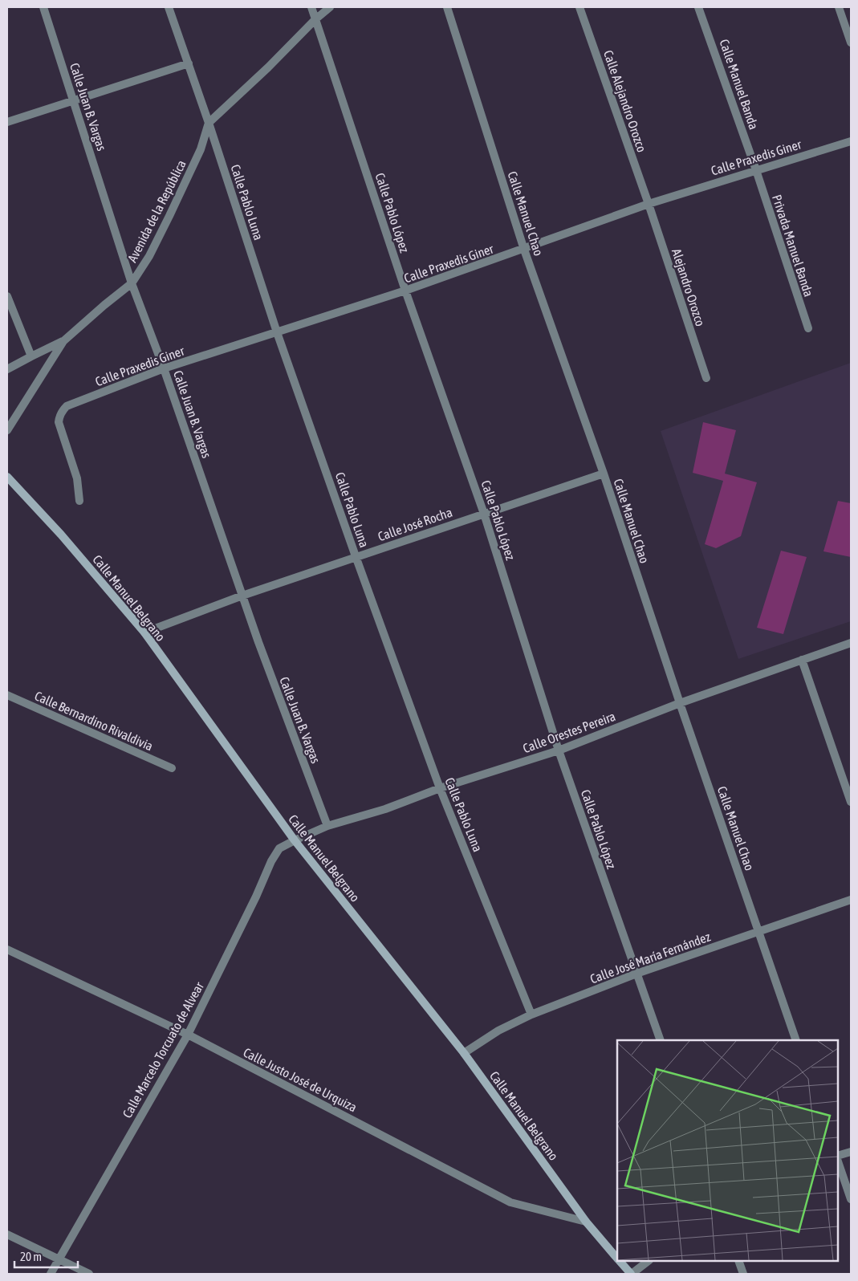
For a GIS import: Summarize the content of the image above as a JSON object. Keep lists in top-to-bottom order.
{
  "streets": {
    "street": [
      "Calle Manuel Banda",
      "Calle Alejandro Orozco",
      "Calle Juan B. Vargas",
      "Calle Praxedis Giner",
      "Calle Pablo Luna",
      "Avenida de la República",
      "Calle Pablo López",
      "Calle Manuel Chao",
      "Privada Manuel Banda",
      "Alejandro Orozco",
      "Calle José Rocha",
      "Calle Manuel Belgrano",
      "Calle Bernardino Rivaldivia",
      "Calle Orestes Pereira",
      "Calle José María Fernández",
      "Calle Marcelo Torcuato de Alvear",
      "Calle Justo José de Urquiza"
    ]
  },
  "crossings": [
    ["Calle Manuel Banda", "Calle Praxedis Giner"],
    ["Calle Manuel Banda", "Privada Manuel Banda"],
    ["Calle Alejandro Orozco", "Calle Praxedis Giner"],
    ["Calle Alejandro Orozco", "Alejandro Orozco"],
    ["Calle Juan B. Vargas", "Calle Praxedis Giner"],
    ["Calle Juan B. Vargas", "Avenida de la República"],
    ["Calle Juan B. Vargas", "Calle José Rocha"],
    ["Calle Juan B. Vargas", "Calle Orestes Pereira"],
    ["Calle Praxedis Giner", "Calle Pablo Luna"],
    ["Calle Praxedis Giner", "Calle Pablo López"],
    ["Calle Praxedis Giner", "Calle Manuel Chao"],
    ["Calle Praxedis Giner", "Privada Manuel Banda"],
    ["Calle Praxedis Giner", "Alejandro Orozco"],
    ["Calle Pablo Luna", "Avenida de la República"],
    ["Calle Pablo Luna", "Calle José Rocha"],
    ["Calle Pablo Luna", "Calle Orestes Pereira"],
    ["Calle Pablo Luna", "Calle José María Fernández"],
    ["Calle Pablo López", "Calle José Rocha"],
    ["Calle Pablo López", "Calle Orestes Pereira"],
    ["Calle Pablo López", "Calle José María Fernández"],
    ["Calle Manuel Chao", "Calle José Rocha"],
    ["Calle Manuel Chao", "Calle Orestes Pereira"],
    ["Calle Manuel Chao", "Calle José María Fernández"],
    ["Calle José Rocha", "Calle Manuel Belgrano"],
    ["Calle Manuel Belgrano", "Calle Orestes Pereira"],
    ["Calle Manuel Belgrano", "Calle José María Fernández"],
    ["Calle Manuel Belgrano", "Calle Marcelo Torcuato de Alvear"],
    ["Calle Manuel Belgrano", "Calle Justo José de Urquiza"],
    ["Calle Orestes Pereira", "Calle Marcelo Torcuato de Alvear"],
    ["Calle Marcelo Torcuato de Alvear", "Calle Justo José de Urquiza"]
  ],
  "scale_bar": "20 m"
}
